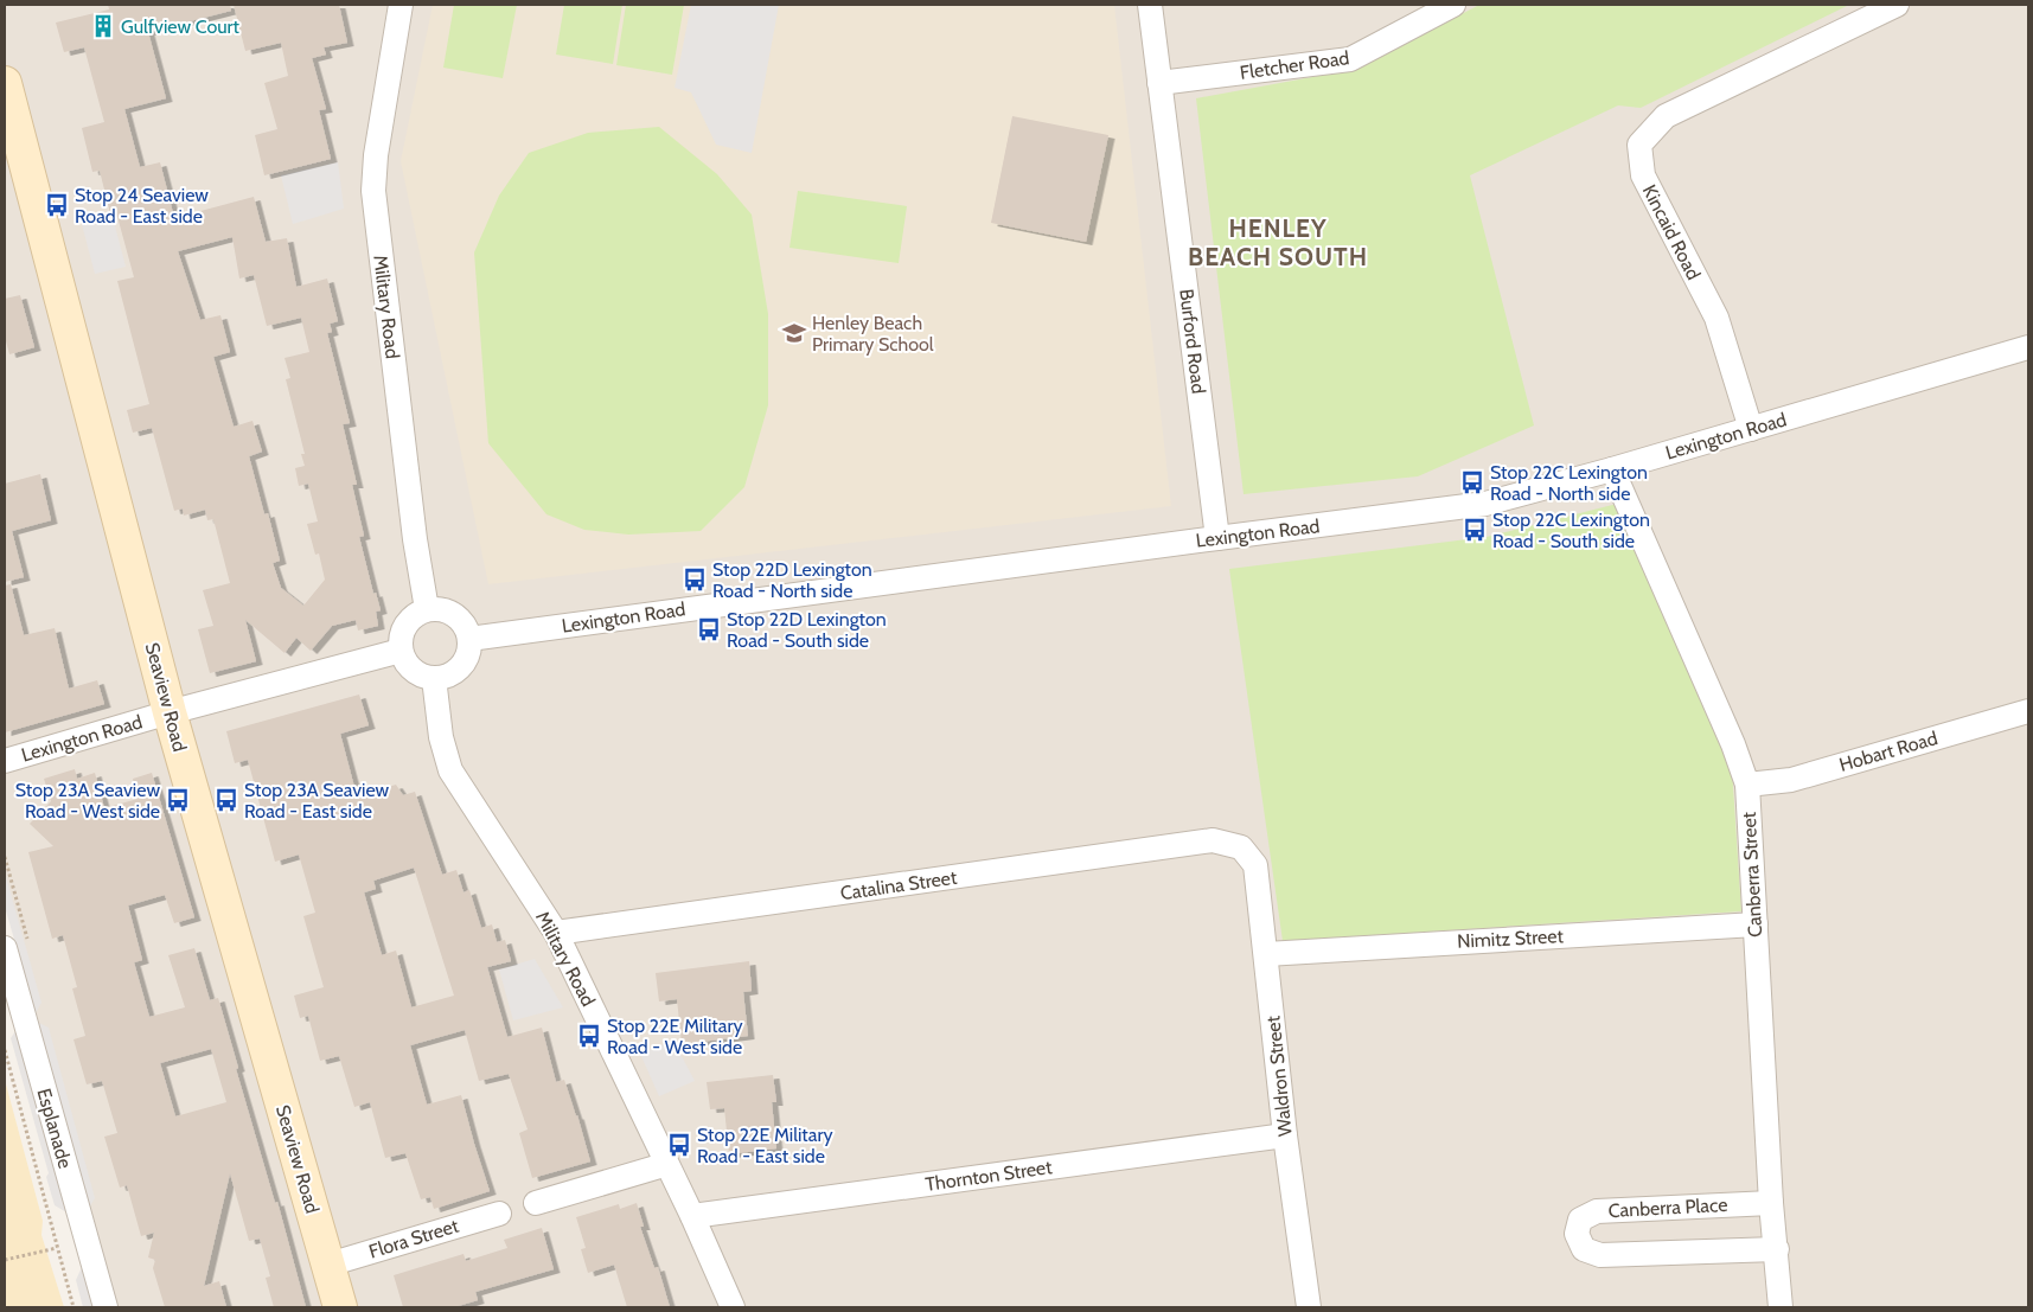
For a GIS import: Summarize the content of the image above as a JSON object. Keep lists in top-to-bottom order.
{
  "streets": {
    "main road": ["Seaview Road"],
    "street": [
      "Fletcher Road",
      "Kincaid Road",
      "Military Road",
      "Burford Road",
      "Lexington Road",
      "Hobart Road",
      "Canberra Street",
      "Catalina Street",
      "Nimitz Street",
      "Waldron Street",
      "Esplanade",
      "Thornton Street",
      "Canberra Place",
      "Flora Street"
    ]
  },
  "crossings": [
    ["Fletcher Road", "Burford Road"],
    ["Kincaid Road", "Lexington Road"],
    ["Military Road", "Lexington Road"],
    ["Military Road", "Catalina Street"],
    ["Military Road", "Thornton Street"],
    ["Burford Road", "Lexington Road"],
    ["Lexington Road", "Seaview Road"],
    ["Lexington Road", "Canberra Street"],
    ["Seaview Road", "Flora Street"],
    ["Hobart Road", "Canberra Street"],
    ["Canberra Street", "Nimitz Street"],
    ["Canberra Street", "Canberra Place"],
    ["Catalina Street", "Waldron Street"],
    ["Nimitz Street", "Waldron Street"],
    ["Waldron Street", "Thornton Street"]
  ],
  "districts": ["HENLEY BEACH SOUTH"],
  "places": {
    "building": ["Gulfview Court"],
    "bus stop": [
      "Stop 24 Seaview Road - East side",
      "Stop 22C Lexington Road - North side",
      "Stop 22C Lexington Road - South side",
      "Stop 22D Lexington Road - North side",
      "Stop 22D Lexington Road - South side",
      "Stop 23A Seaview Road - West side",
      "Stop 23A Seaview Road - East side",
      "Stop 22E Military Road - West side",
      "Stop 22E Military Road - East side"
    ],
    "school or university": ["Henley Beach Primary School"]
  }
}
